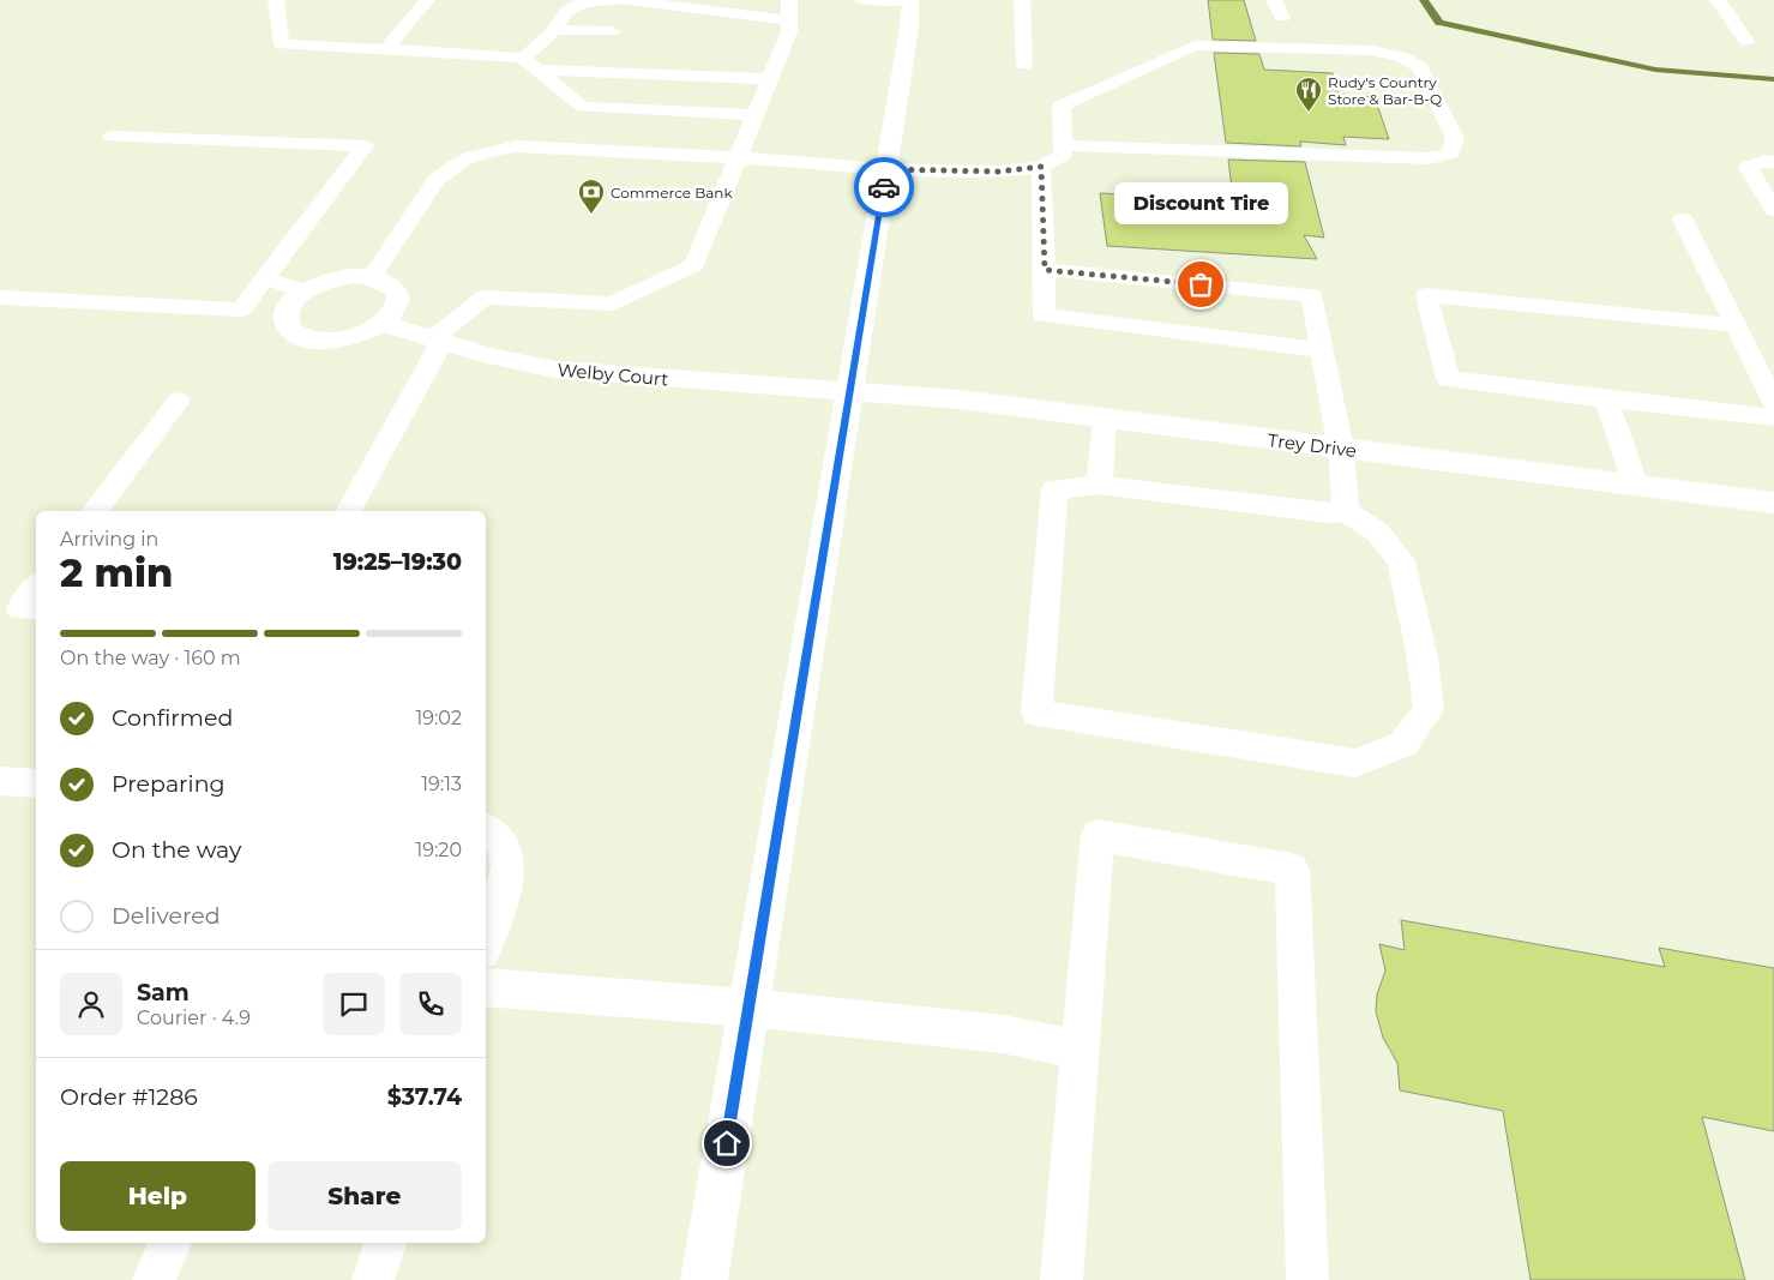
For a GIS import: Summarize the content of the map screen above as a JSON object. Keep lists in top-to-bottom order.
{
  "streets": {
    "street": ["Welby Court", "Trey Drive"]
  },
  "crossings": [
    ["Welby Court", "Trey Drive"]
  ],
  "places": {
    "restaurant": ["Rudy's Country Store & Bar-B-Q"],
    "bank": ["Commerce Bank"],
    "other": ["Discount Tire"]
  },
  "page": {
    "bubble": "Discount Tire",
    "heading": ["2 min", "Arriving in", "19:25–19:30"],
    "panel": [
      "Sam",
      "Courier · 4.9",
      "Order #1286",
      "$37.74"
    ],
    "bar": "On the way · 160 m",
    "list": [
      ["Confirmed", "19:02"],
      ["Preparing", "19:13"],
      ["On the way", "19:20"],
      "Delivered"
    ],
    "buttons": ["Help", "Share"]
  }
}
